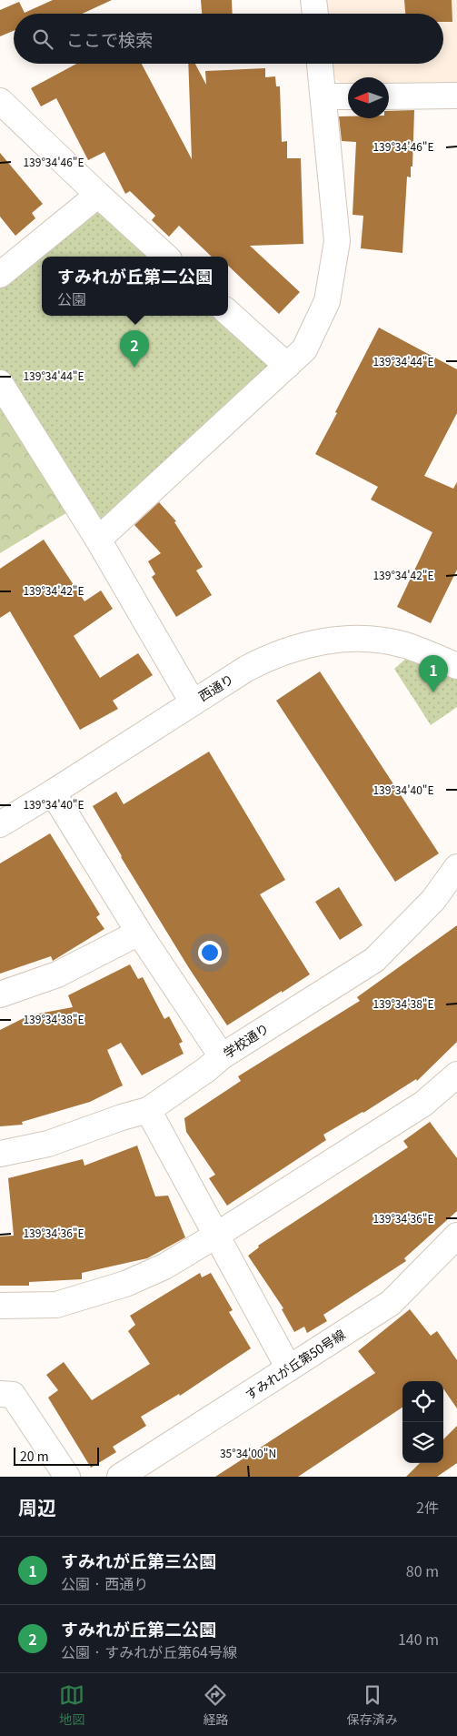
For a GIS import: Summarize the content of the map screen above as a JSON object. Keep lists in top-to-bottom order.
{
  "streets": {
    "street": ["西通り", "学校通り", "すみれが丘第50号線"]
  },
  "scale_bar": "20 m",
  "north": "left",
  "page": {
    "search": "ここで検索",
    "popup": ["すみれが丘第二公園", "公園"],
    "pins": ["2", "1"],
    "scale": "20 m",
    "heading": ["周辺", "2件"],
    "list": [
      {
        "mark": "1",
        "name": "すみれが丘第三公園",
        "note": "公園 · 西通り",
        "value": "80 m"
      },
      {
        "mark": "2",
        "name": "すみれが丘第二公園",
        "note": "公園 · すみれが丘第64号線",
        "value": "140 m"
      }
    ],
    "nav": ["地図", "経路", "保存済み"]
  },
  "coordinates": [
    "139°34'46\"E",
    "139°34'44\"E",
    "139°34'42\"E",
    "139°34'40\"E",
    "139°34'38\"E",
    "139°34'36\"E",
    "35°34'00\"N"
  ]
}
